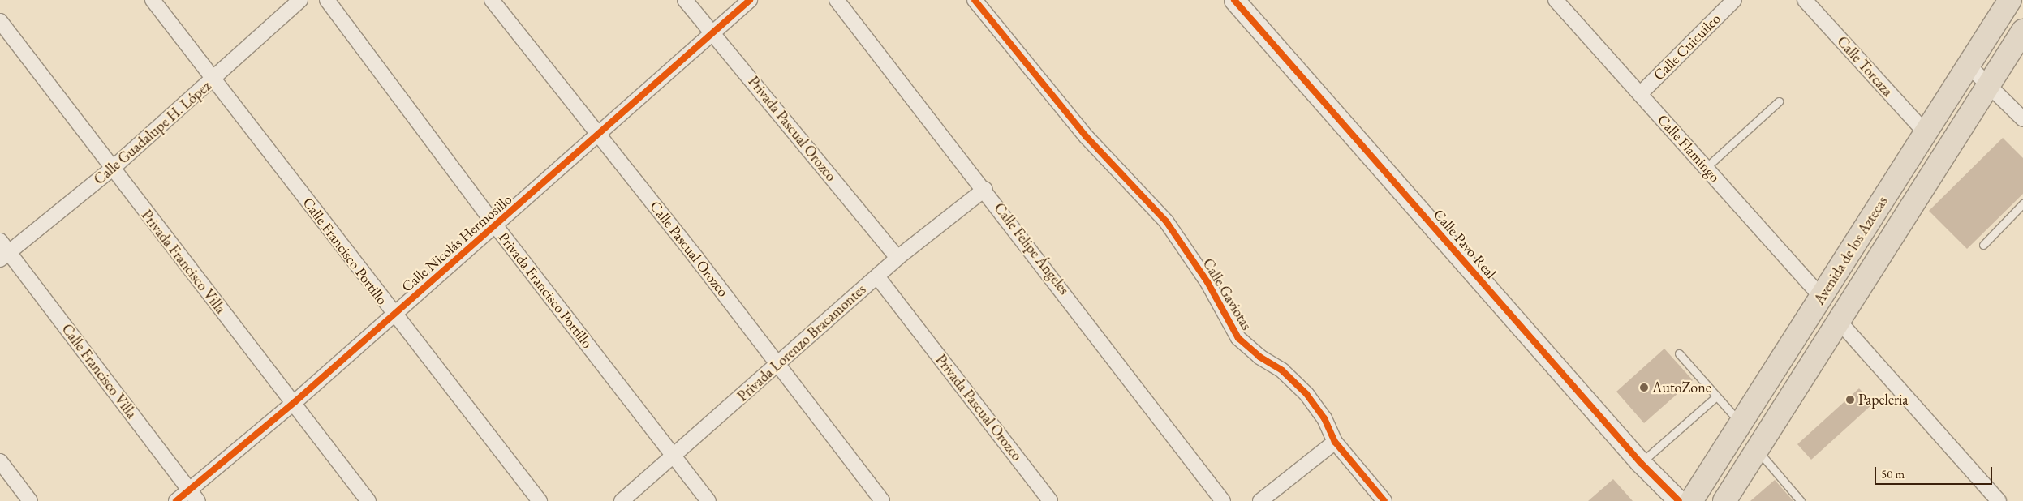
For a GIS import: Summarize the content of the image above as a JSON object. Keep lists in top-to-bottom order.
{
  "streets": {
    "main road": ["Avenida de los Aztecas"],
    "street": [
      "Calle Cuicuilco",
      "Calle Torcaza",
      "Privada Pascual Orozco",
      "Calle Guadalupe H. López",
      "Calle Flamingo",
      "Calle Nicolás Hermosillo",
      "Calle Pavo Real",
      "Calle Pascual Orozco",
      "Calle Felipe Ángeles",
      "Calle Francisco Portillo",
      "Privada Francisco Villa",
      "Privada Francisco Portillo",
      "Calle Gaviotas",
      "Privada Lorenzo Bracamontes",
      "Calle Francisco Villa"
    ]
  },
  "crossings": [
    ["Calle Cuicuilco", "Calle Flamingo"],
    ["Calle Torcaza", "Avenida de los Aztecas"],
    ["Privada Pascual Orozco", "Calle Nicolás Hermosillo"],
    ["Privada Pascual Orozco", "Privada Lorenzo Bracamontes"],
    ["Calle Guadalupe H. López", "Calle Francisco Portillo"],
    ["Calle Guadalupe H. López", "Privada Francisco Villa"],
    ["Calle Guadalupe H. López", "Calle Francisco Villa"],
    ["Calle Flamingo", "Avenida de los Aztecas"],
    ["Calle Nicolás Hermosillo", "Calle Pascual Orozco"],
    ["Calle Nicolás Hermosillo", "Calle Francisco Portillo"],
    ["Calle Nicolás Hermosillo", "Privada Francisco Villa"],
    ["Calle Nicolás Hermosillo", "Privada Francisco Portillo"],
    ["Calle Nicolás Hermosillo", "Calle Francisco Villa"],
    ["Calle Pascual Orozco", "Privada Lorenzo Bracamontes"],
    ["Calle Felipe Ángeles", "Privada Lorenzo Bracamontes"],
    ["Privada Francisco Portillo", "Privada Lorenzo Bracamontes"]
  ],
  "places": ["AutoZone", "Papeleria"],
  "scale_bar": "50 m"
}
